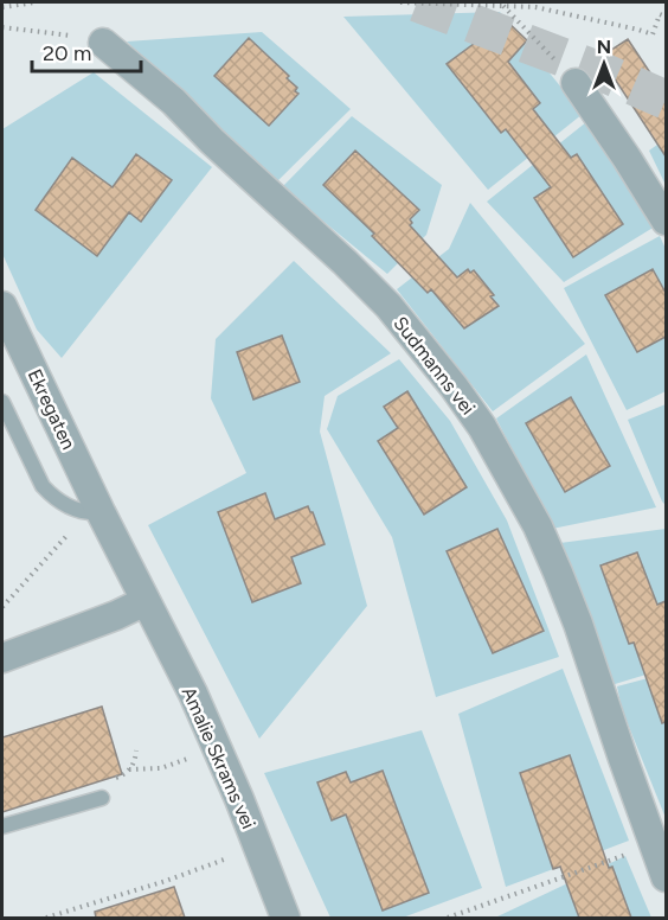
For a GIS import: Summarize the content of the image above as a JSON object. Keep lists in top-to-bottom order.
{
  "streets": {
    "street": ["Sudmanns vei", "Ekregaten", "Amalie Skrams vei"]
  },
  "crossings": [
    ["Ekregaten", "Amalie Skrams vei"]
  ],
  "scale_bar": "20 m",
  "north": "top"
}
